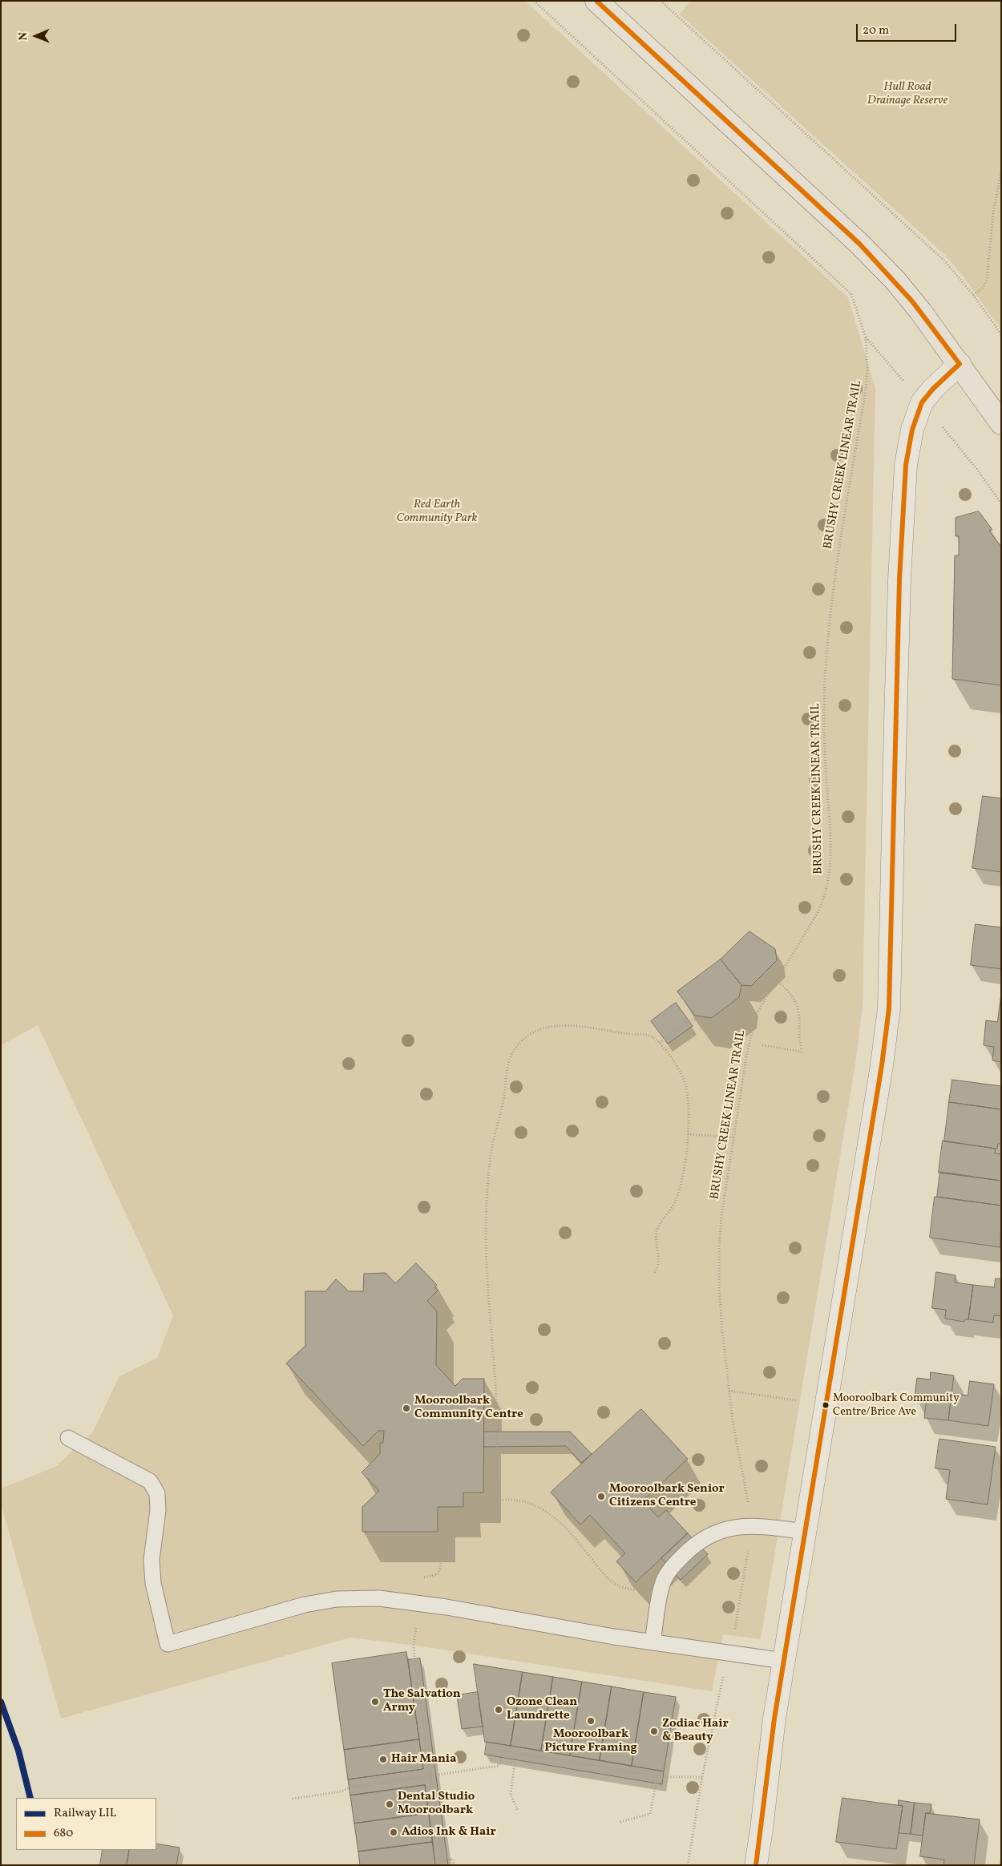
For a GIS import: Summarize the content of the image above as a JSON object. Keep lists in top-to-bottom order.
{
  "streets": {
    "path": ["BRUSHY CREEK LINEAR TRAIL"]
  },
  "parks": ["Hull Road Drainage Reserve", "Red Earth Community Park"],
  "places": [
    "Mooroolbark Community Centre/Brice Ave",
    "Mooroolbark Community Centre",
    "Mooroolbark Senior Citizens Centre",
    "The Salvation Army",
    "Ozone Clean Laundrette",
    "Mooroolbark Picture Framing",
    "Zodiac Hair & Beauty",
    "Hair Mania",
    "Dental Studio Mooroolbark",
    "Adios Ink & Hair"
  ],
  "lines": ["transit line 680", "rail line LIL"],
  "legend": ["Railway LIL", "680"],
  "scale_bar": "20 m",
  "north": "left"
}
